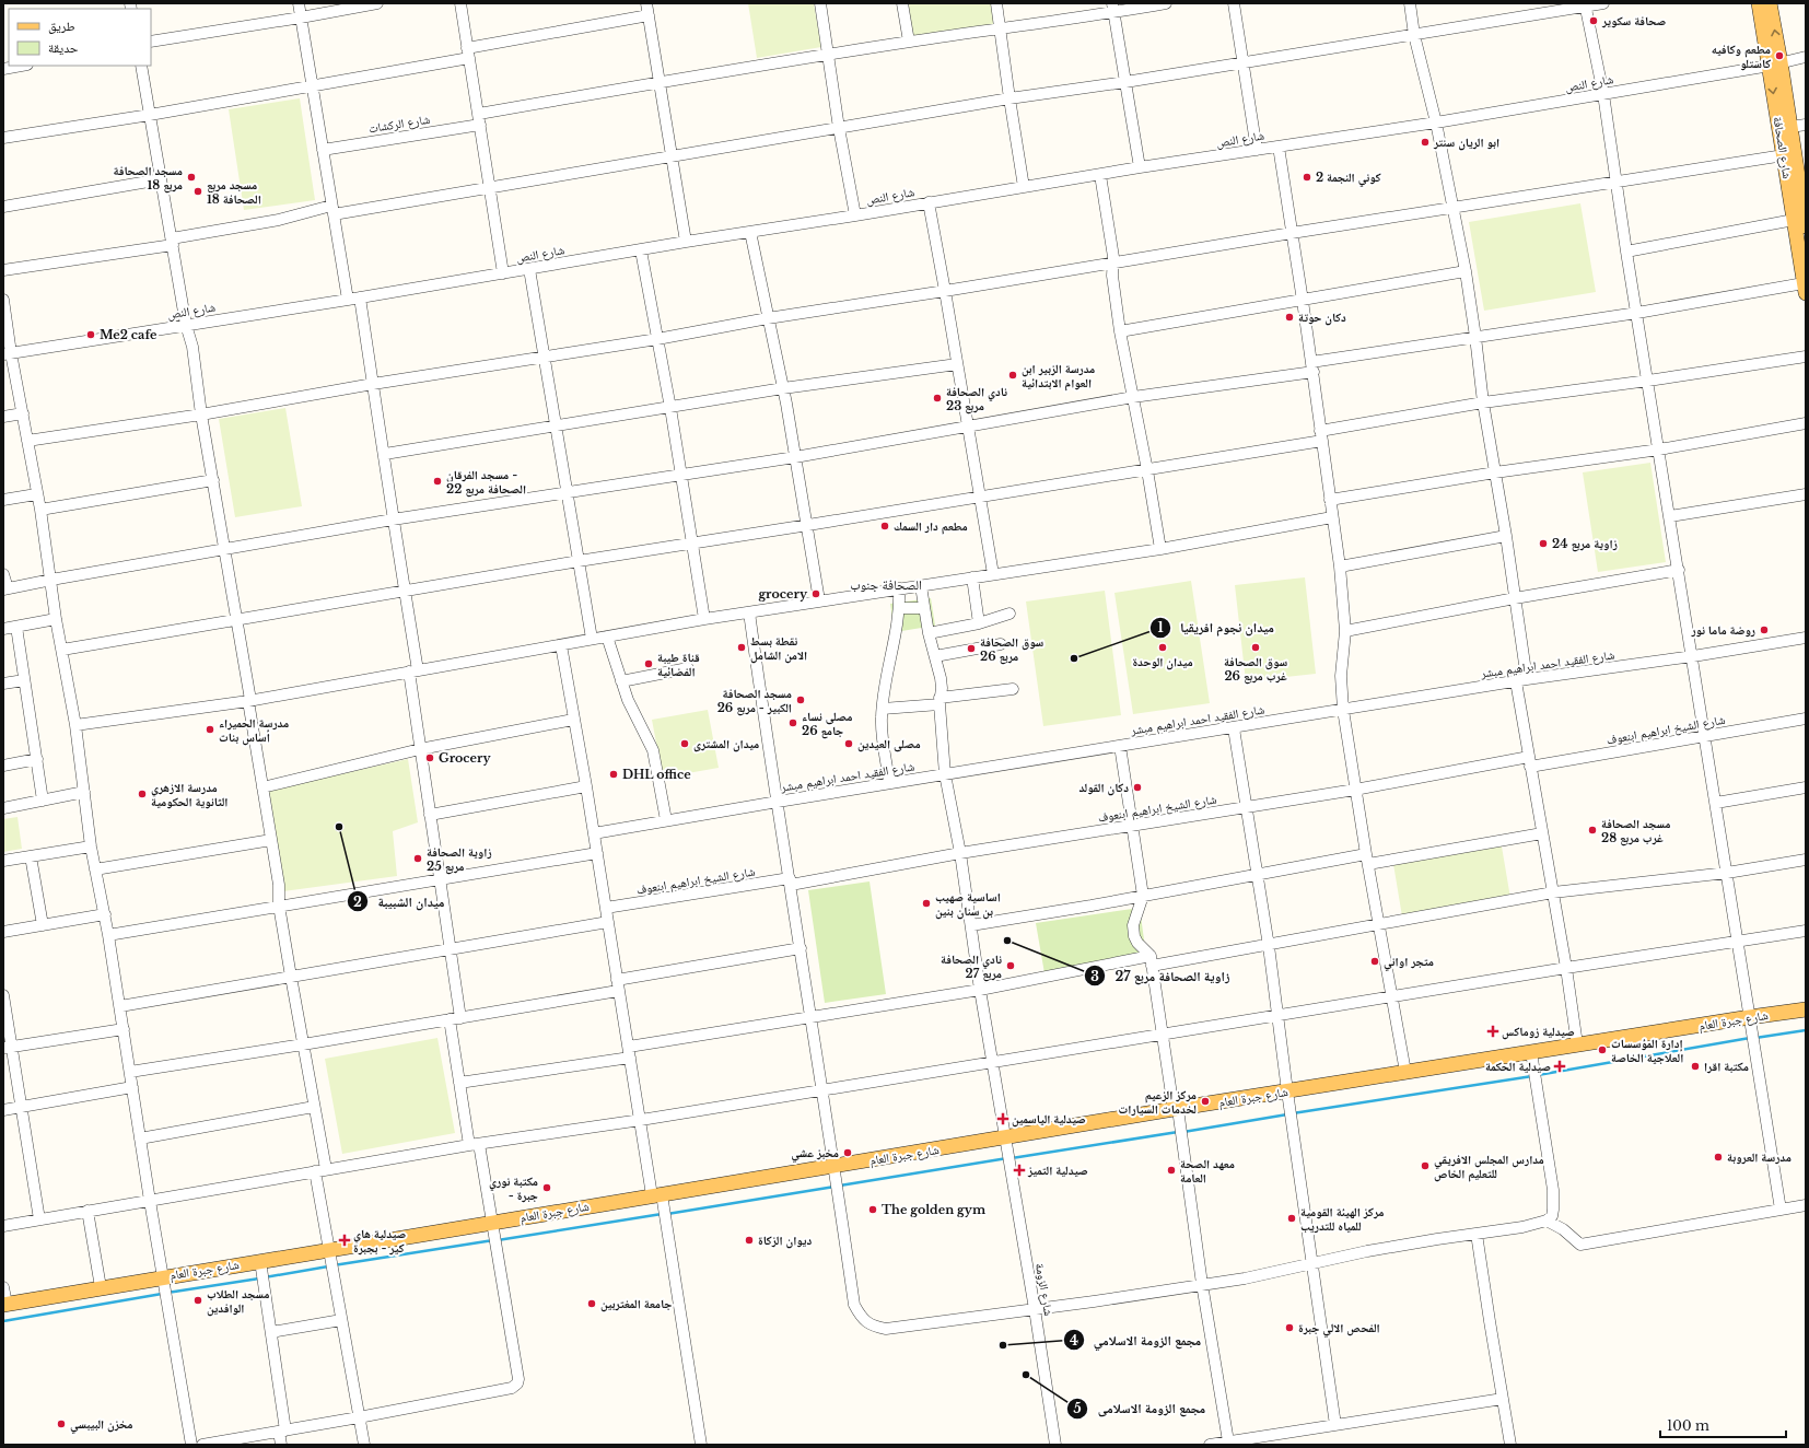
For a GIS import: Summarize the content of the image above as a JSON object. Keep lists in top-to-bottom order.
{
  "streets": {
    "main road": ["شارع الصحافة", "شارع جبرة العام"],
    "street": [
      "شارع النص",
      "شارع الركشات",
      "شارع الفقيد احمد ابراهيم مبشر",
      "شارع الشيخ ابراهيم ابنعوف",
      "شارع الزومة"
    ]
  },
  "crossings": [
    ["شارع النص", "شارع الصحافة"],
    ["شارع الفقيد احمد ابراهيم مبشر", "شارع الزومة"],
    ["شارع الشيخ ابراهيم ابنعوف", "شارع الزومة"],
    ["شارع جبرة العام", "شارع الزومة"]
  ],
  "districts": ["الصحافة جنوب"],
  "places": {
    "other": [
      "صحافة سكوير",
      "مطعم وكافيه كاستلو",
      "ابو الريان سنتر",
      "مسجد الصحافة مربع 18",
      "كوني النجمة 2",
      "مسجد مربع 18 الصحافة",
      "دكان حوتة",
      "Me2 cafe",
      "مدرسة الزبير ابن العوام الابتدائية",
      "نادي الصحافة مربع 23",
      "مسجد الفرقان - الصحافة مربع 22",
      "مطعم دار السمك",
      "زاوية مربع 24",
      "grocery",
      "روضة ماما نور",
      "نقطة بسط الامن الشامل",
      "ميدان الوحدة",
      "سوق الصحافة غرب مربع 26",
      "سوق الصحافة مربع 26",
      "ميدان نجوم افريقيا",
      "قناة طيبة الفضائية",
      "مسجد الصحافة الكبير - مربع 26",
      "مصلى نساء جامع 26",
      "مدرسة الحميراء أساس بنات",
      "ميدان المشترى",
      "مصلى العيدين",
      "Grocery",
      "DHL office",
      "دكان القولد",
      "مدرسة الازهري الثانوية الحكومية",
      "ميدان الشبيبة",
      "مسجد الصحافة غرب مربع 28",
      "زاوية الصحافة مربع 25",
      "اساسية صهيب بن سنان بنين",
      "زاوية الصحافة مربع 27",
      "متجر اواني",
      "نادي الصحافة مربع 27",
      "إدارة المؤسسات العلاجية الخاصة",
      "مكتبة اقرا",
      "مركز الزعيم لخدمات السيارات",
      "مخبز عشي",
      "مدرسة العروبة",
      "مدارس المجلس الافريقي للتعليم الخاص",
      "معهد الصحة العامة",
      "مكتبة نوري - جبرة",
      "The golden gym",
      "مركز الهيئة القومية للمياه للتدريب",
      "ديوان الزكاة",
      "مسجد الطلاب الوافدين",
      "جامعة المغتربين",
      "الفحص الالي جبرة",
      "مجمع الزومة الاسلامي",
      "مجمع الزومة الاسلامى",
      "مخزن البيبسي"
    ],
    "health": [
      "صيدلية زوماكس",
      "صيدلية الحكمة",
      "صيدلية الياسمين",
      "صيدلية التميز",
      "صيدلية هاي كير - بجبرة"
    ]
  },
  "legend": ["طريق", "حديقة"],
  "scale_bar": "100 m"
}
